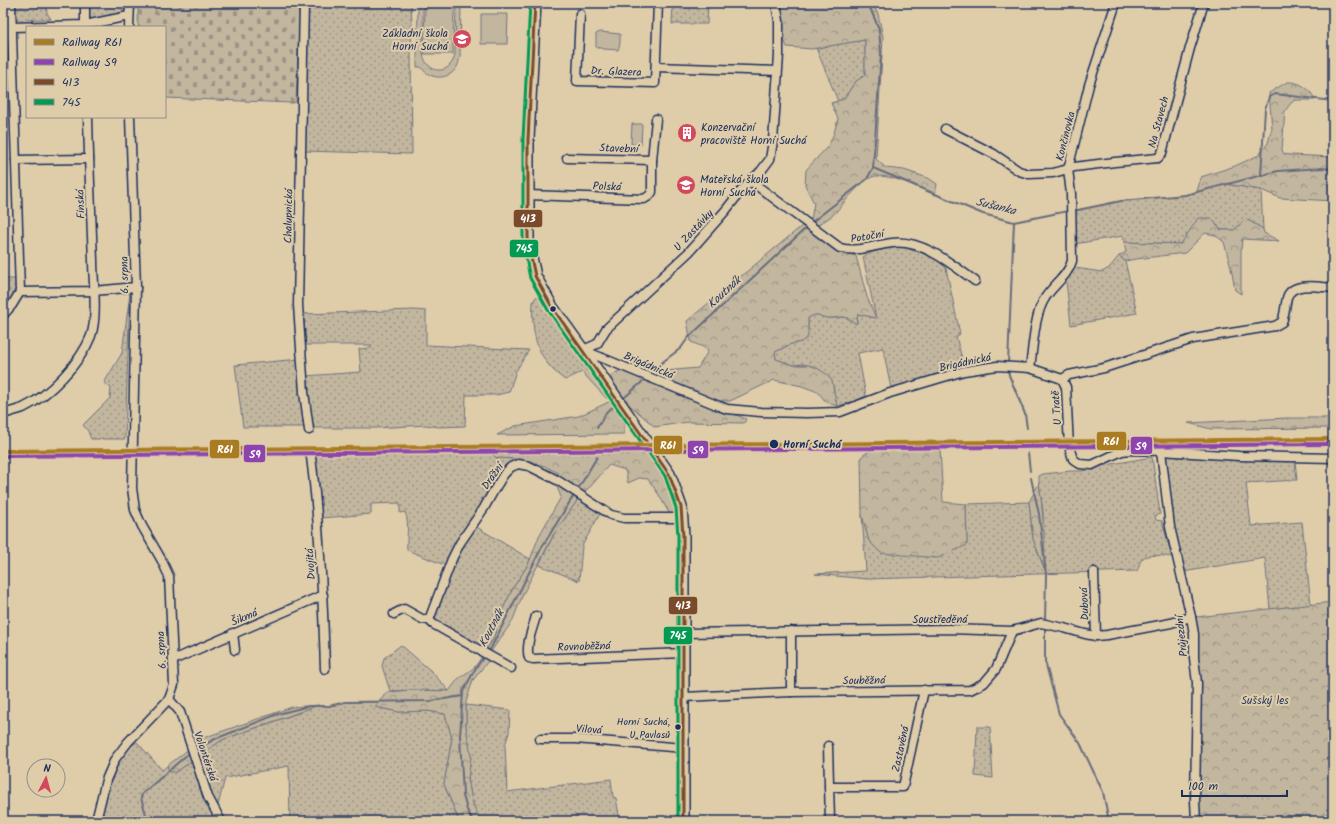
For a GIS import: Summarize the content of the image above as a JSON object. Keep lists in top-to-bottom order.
{
  "streets": {
    "street": [
      "Dr. Glazera",
      "Na Stavech",
      "Končinovka",
      "Stavební",
      "Polská",
      "Finská",
      "Chalupnická",
      "U Zastávky",
      "Potoční",
      "6. srpna",
      "Brigádnická",
      "U Tratě",
      "Drážní",
      "Dvojitá",
      "Dubová",
      "Šikmá",
      "Soustředěná",
      "Průjezdní",
      "Rovnoběžná",
      "Souběžná",
      "Vilová",
      "Zastavěná",
      "Volontérská"
    ]
  },
  "crossings": [
    ["Dr. Glazera", "U Zastávky"],
    ["Na Stavech", "Končinovka"],
    ["Stavební", "Polská"],
    ["U Zastávky", "Potoční"],
    ["U Zastávky", "Brigádnická"],
    ["6. srpna", "Šikmá"],
    ["6. srpna", "Volontérská"],
    ["Brigádnická", "U Tratě"],
    ["U Tratě", "Průjezdní"],
    ["Dvojitá", "Šikmá"],
    ["Dubová", "Soustředěná"],
    ["Soustředěná", "Průjezdní"],
    ["Soustředěná", "Souběžná"],
    ["Souběžná", "Zastavěná"]
  ],
  "water": ["Sušanka", "Koutnák"],
  "parks": ["Sušský les"],
  "places": {
    "school or university": ["Základní škola Horní Suchá", "Mateřská škola Horní Suchá"],
    "building": ["Konzervační pracoviště Horní Suchá"],
    "other": ["Horní Suchá", "Horní Suchá, U Pavlasů"]
  },
  "lines": [
    "transit line 413",
    "transit line 745",
    "rail line R61",
    "rail line S9"
  ],
  "legend": [
    "Railway R61",
    "Railway S9",
    "413",
    "745"
  ],
  "scale_bar": "100 m",
  "north": "top"
}
